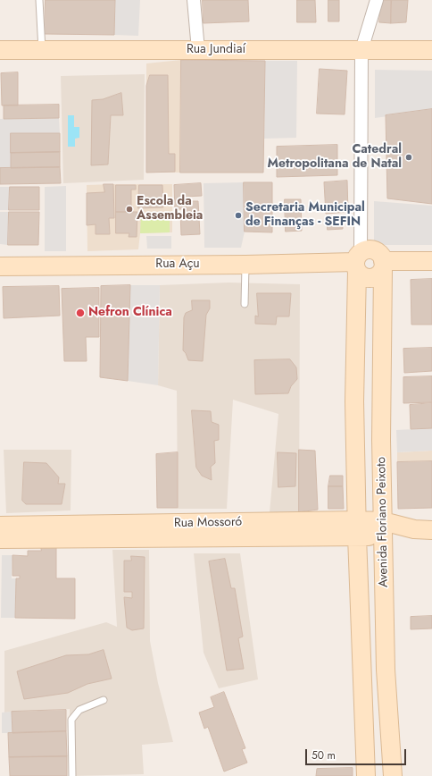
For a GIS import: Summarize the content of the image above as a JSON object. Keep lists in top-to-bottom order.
{
  "streets": {
    "street": [
      "Rua Jundiaí",
      "Rua Açu",
      "Avenida Floriano Peixoto",
      "Rua Mossoró"
    ]
  },
  "crossings": [
    ["Rua Jundiaí", "Avenida Floriano Peixoto"],
    ["Rua Açu", "Avenida Floriano Peixoto"],
    ["Avenida Floriano Peixoto", "Rua Mossoró"]
  ],
  "places": [
    "Catedral Metropolitana de Natal",
    "Escola da Assembleia",
    "Secretaria Municipal de Finanças - SEFIN",
    "Nefron Clínica"
  ],
  "scale_bar": "50 m"
}
